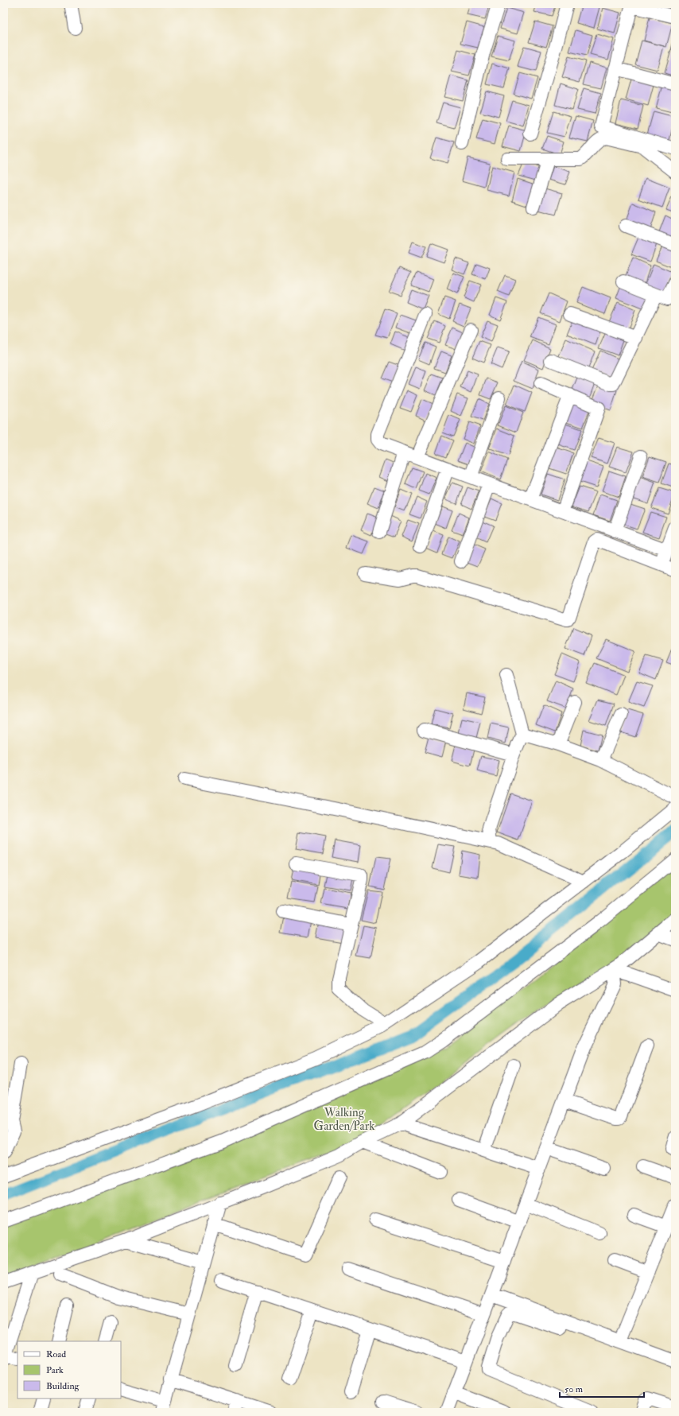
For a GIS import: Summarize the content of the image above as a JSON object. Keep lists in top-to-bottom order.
{
  "parks": ["Walking Garden/Park"],
  "legend": ["Road", "Park", "Building"],
  "scale_bar": "50 m"
}
